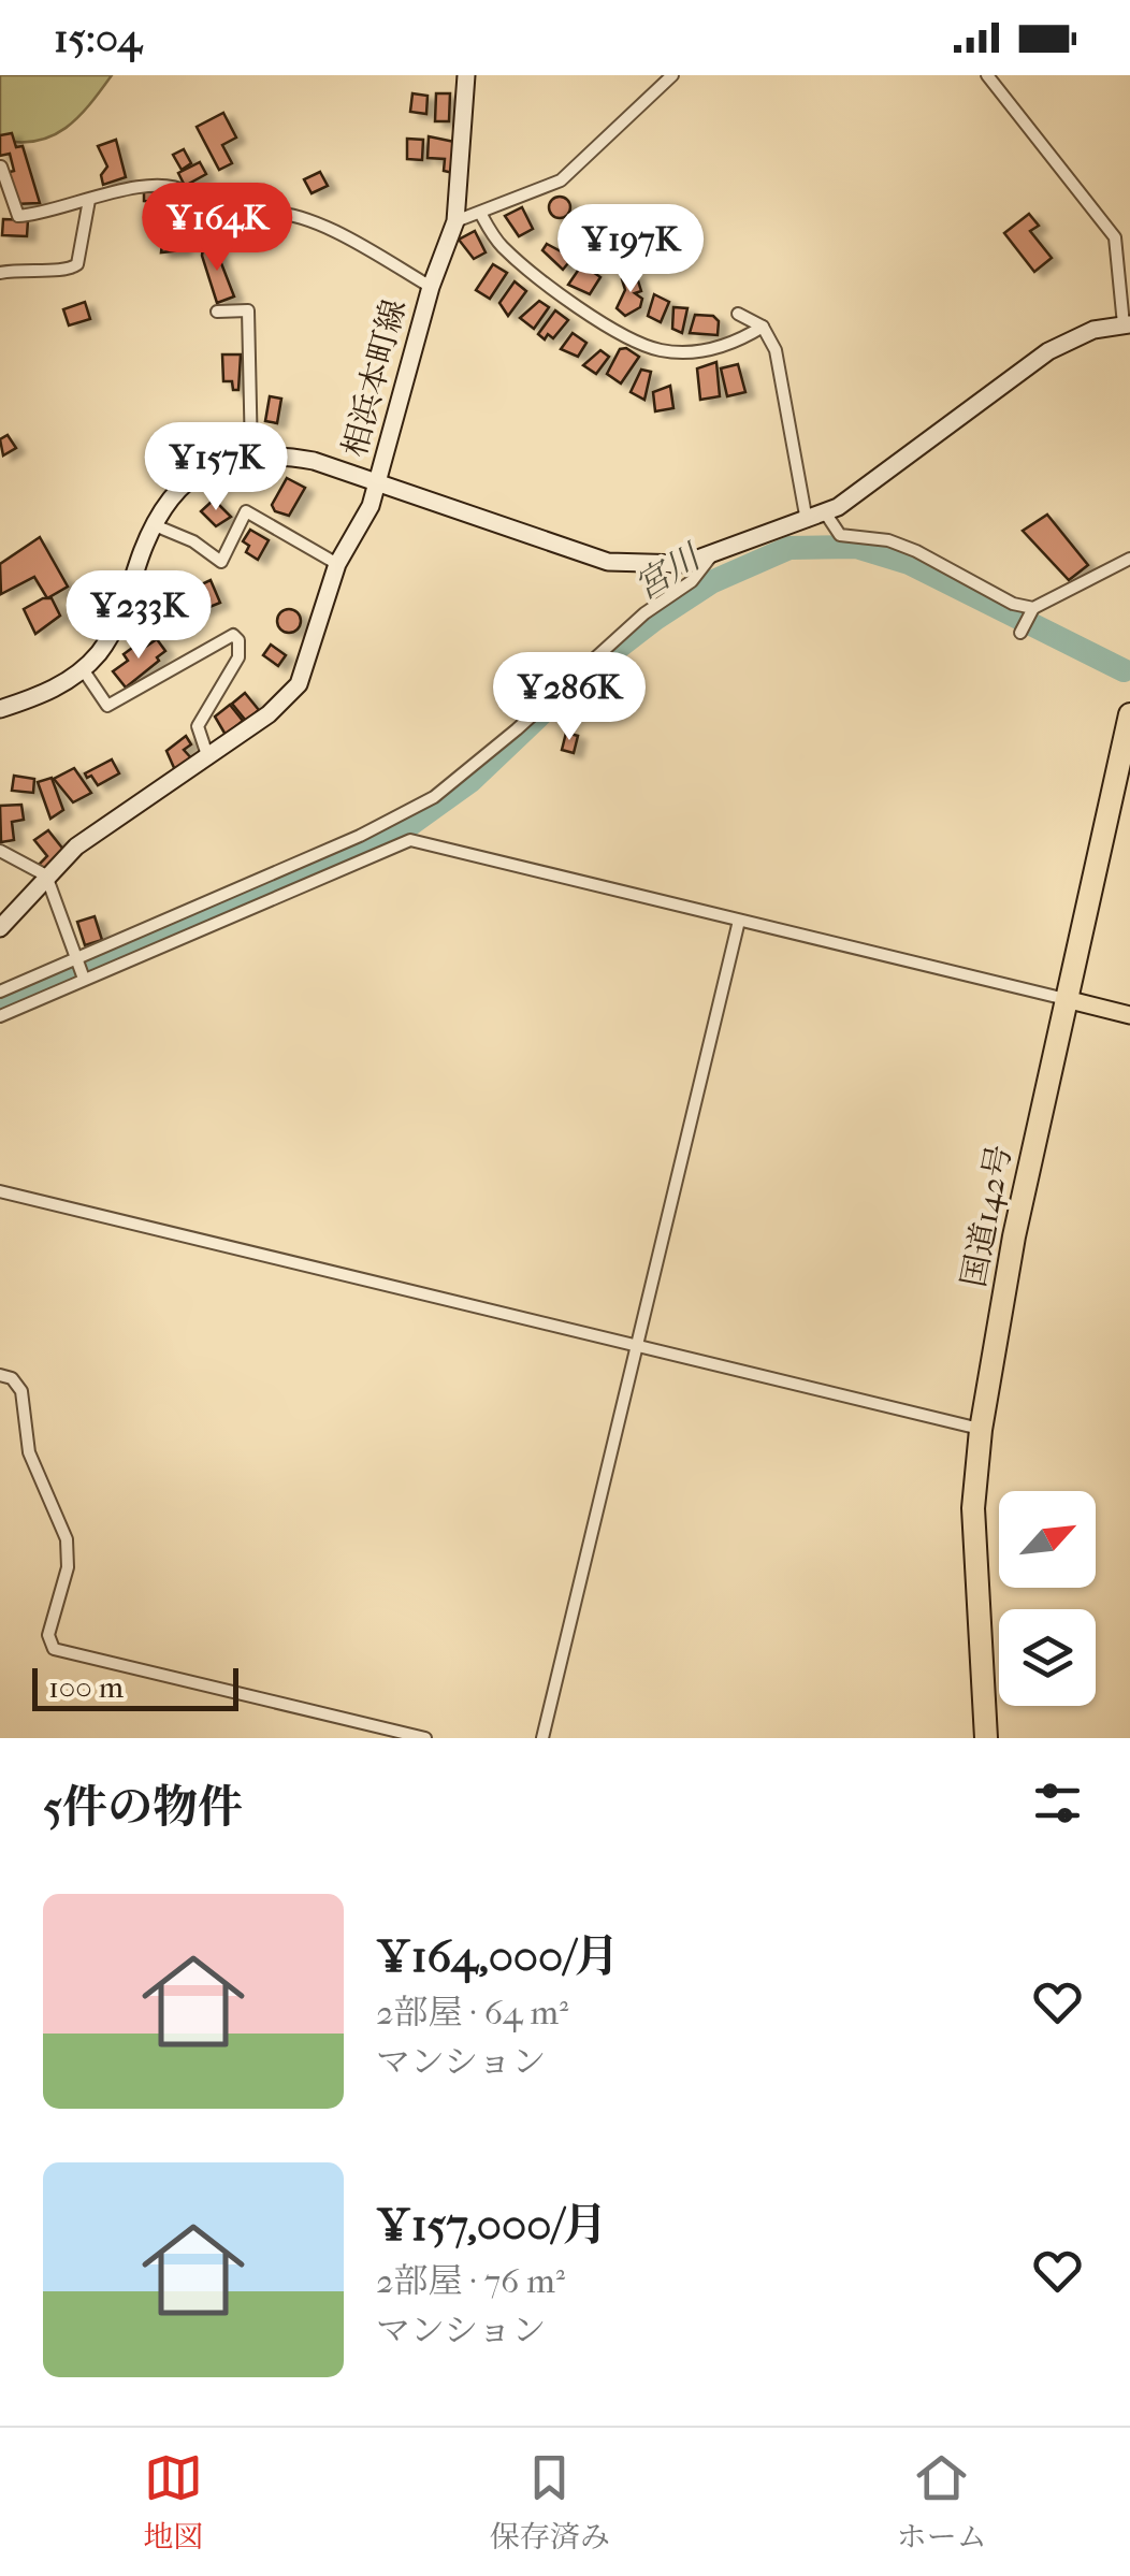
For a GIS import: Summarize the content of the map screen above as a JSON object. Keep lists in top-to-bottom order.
{
  "streets": {
    "highway": ["国道142号"],
    "street": ["相浜本町線"]
  },
  "water": ["宮川"],
  "scale_bar": "100 m",
  "north": "top right",
  "page": {
    "status": "15:04",
    "price": [
      "¥164K",
      "¥197K",
      "¥157K",
      "¥233K",
      "¥286K"
    ],
    "scale": "100 m",
    "heading": "5件の物件",
    "list": [
      {
        "name": "¥164,000/月",
        "note": "2部屋 · 64 m² · マンション"
      },
      {
        "name": "¥157,000/月",
        "note": "2部屋 · 76 m² · マンション"
      }
    ],
    "tabs": ["地図", "保存済み", "ホーム"]
  }
}
